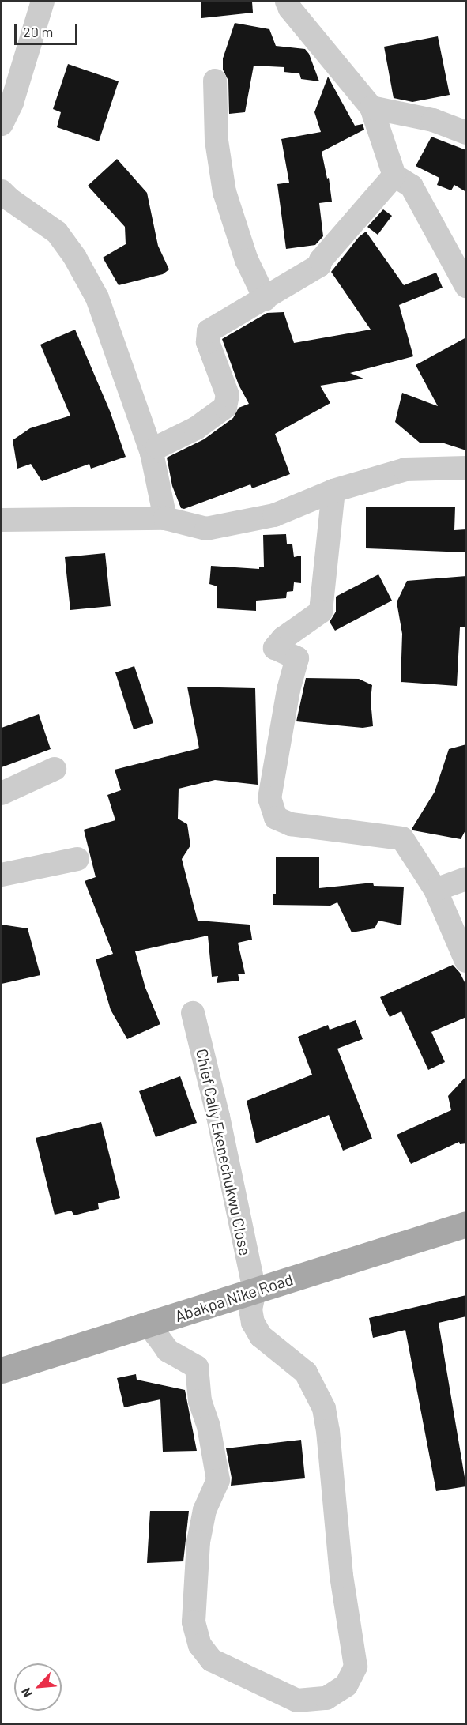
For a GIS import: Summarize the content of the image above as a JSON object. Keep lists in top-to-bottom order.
{
  "streets": {
    "main road": ["Abakpa Nike Road"],
    "street": ["Chief Cally Ekenechukwu Close"]
  },
  "crossings": [
    ["Chief Cally Ekenechukwu Close", "Abakpa Nike Road"]
  ],
  "scale_bar": "20 m",
  "north": "bottom left"
}
